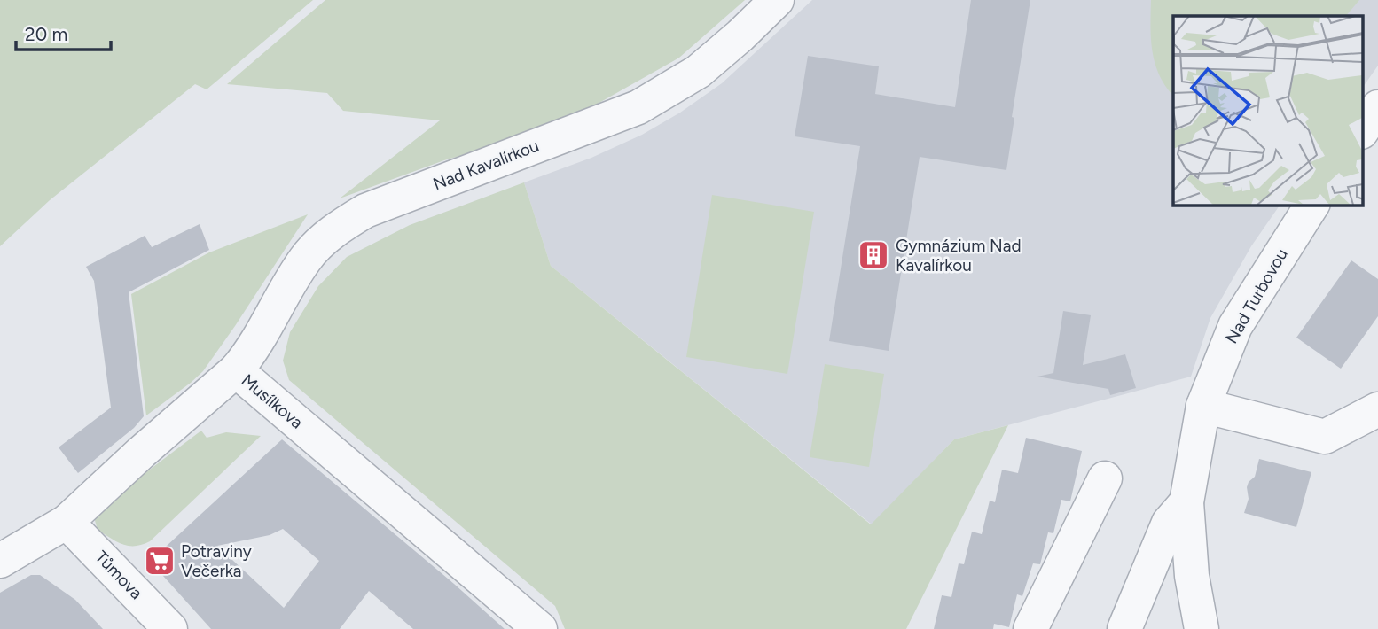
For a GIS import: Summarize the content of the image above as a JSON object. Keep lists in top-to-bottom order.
{
  "streets": {
    "street": [
      "Nad Kavalírkou",
      "Nad Turbovou",
      "Musílkova",
      "Tůmova"
    ]
  },
  "crossings": [
    ["Nad Kavalírkou", "Musílkova"],
    ["Musílkova", "Tůmova"]
  ],
  "places": {
    "building": ["Gymnázium Nad Kavalírkou"],
    "supermarket": ["Potraviny Večerka"]
  },
  "scale_bar": "20 m"
}
